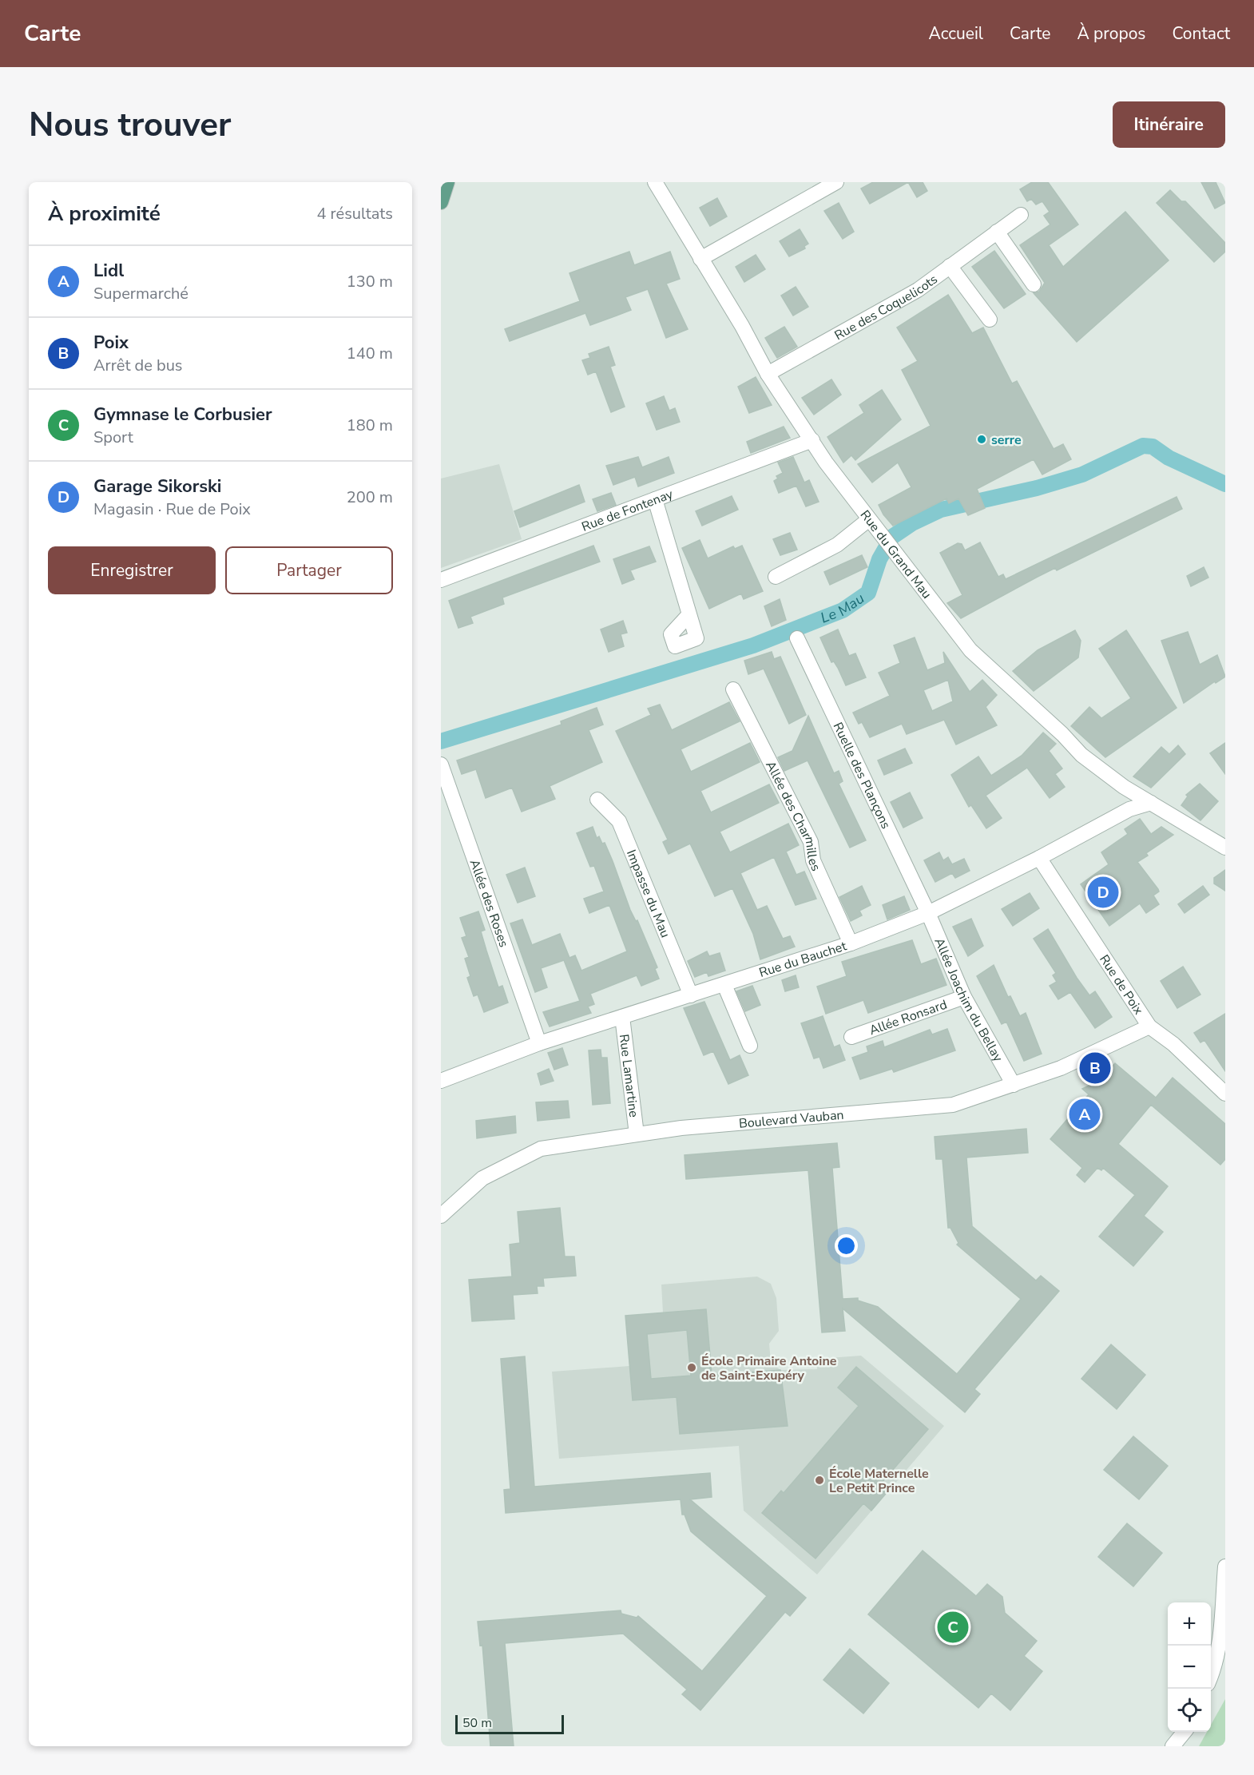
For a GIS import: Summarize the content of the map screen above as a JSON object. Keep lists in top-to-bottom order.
{
  "streets": {
    "street": [
      "Rue des Coquelicots",
      "Rue de Fontenay",
      "Rue du Grand Mau",
      "Ruelle des Plançons",
      "Allée des Charmilles",
      "Impasse du Mau",
      "Allée des Roses",
      "Rue du Bauchet",
      "Rue de Poix",
      "Allée Joachim du Bellay",
      "Allée Ronsard",
      "Rue Lamartine",
      "Boulevard Vauban"
    ]
  },
  "crossings": [
    ["Rue des Coquelicots", "Rue du Grand Mau"],
    ["Rue de Fontenay", "Rue du Grand Mau"],
    ["Rue du Grand Mau", "Rue du Bauchet"],
    ["Ruelle des Plançons", "Rue du Bauchet"],
    ["Ruelle des Plançons", "Allée Joachim du Bellay"],
    ["Allée des Charmilles", "Rue du Bauchet"],
    ["Impasse du Mau", "Rue du Bauchet"],
    ["Allée des Roses", "Rue du Bauchet"],
    ["Rue du Bauchet", "Rue de Poix"],
    ["Rue du Bauchet", "Allée Joachim du Bellay"],
    ["Rue du Bauchet", "Rue Lamartine"],
    ["Rue de Poix", "Boulevard Vauban"],
    ["Allée Joachim du Bellay", "Allée Ronsard"],
    ["Allée Joachim du Bellay", "Boulevard Vauban"],
    ["Rue Lamartine", "Boulevard Vauban"]
  ],
  "water": ["Le Mau"],
  "places": ["serre", "École Primaire Antoine de Saint-Exupéry", "École Maternelle Le Petit Prince"],
  "scale_bar": "50 m",
  "page": {
    "header": "Carte",
    "nav": [
      "Accueil",
      "Carte",
      "À propos",
      "Contact"
    ],
    "buttons": [
      "Itinéraire",
      ["Enregistrer", "Partager"]
    ],
    "title": "Nous trouver",
    "heading": ["À proximité", "4 résultats"],
    "list": [
      {
        "mark": "A",
        "name": "Lidl",
        "note": "Supermarché",
        "value": "130 m"
      },
      {
        "mark": "B",
        "name": "Poix",
        "note": "Arrêt de bus",
        "value": "140 m"
      },
      {
        "mark": "C",
        "name": "Gymnase le Corbusier",
        "note": "Sport",
        "value": "180 m"
      },
      {
        "mark": "D",
        "name": "Garage Sikorski",
        "note": "Magasin · Rue de Poix",
        "value": "200 m"
      }
    ],
    "pins": [
      "D",
      "B",
      "A",
      "C"
    ],
    "map_buttons": ["+", "−"],
    "scale": "50 m"
  }
}
